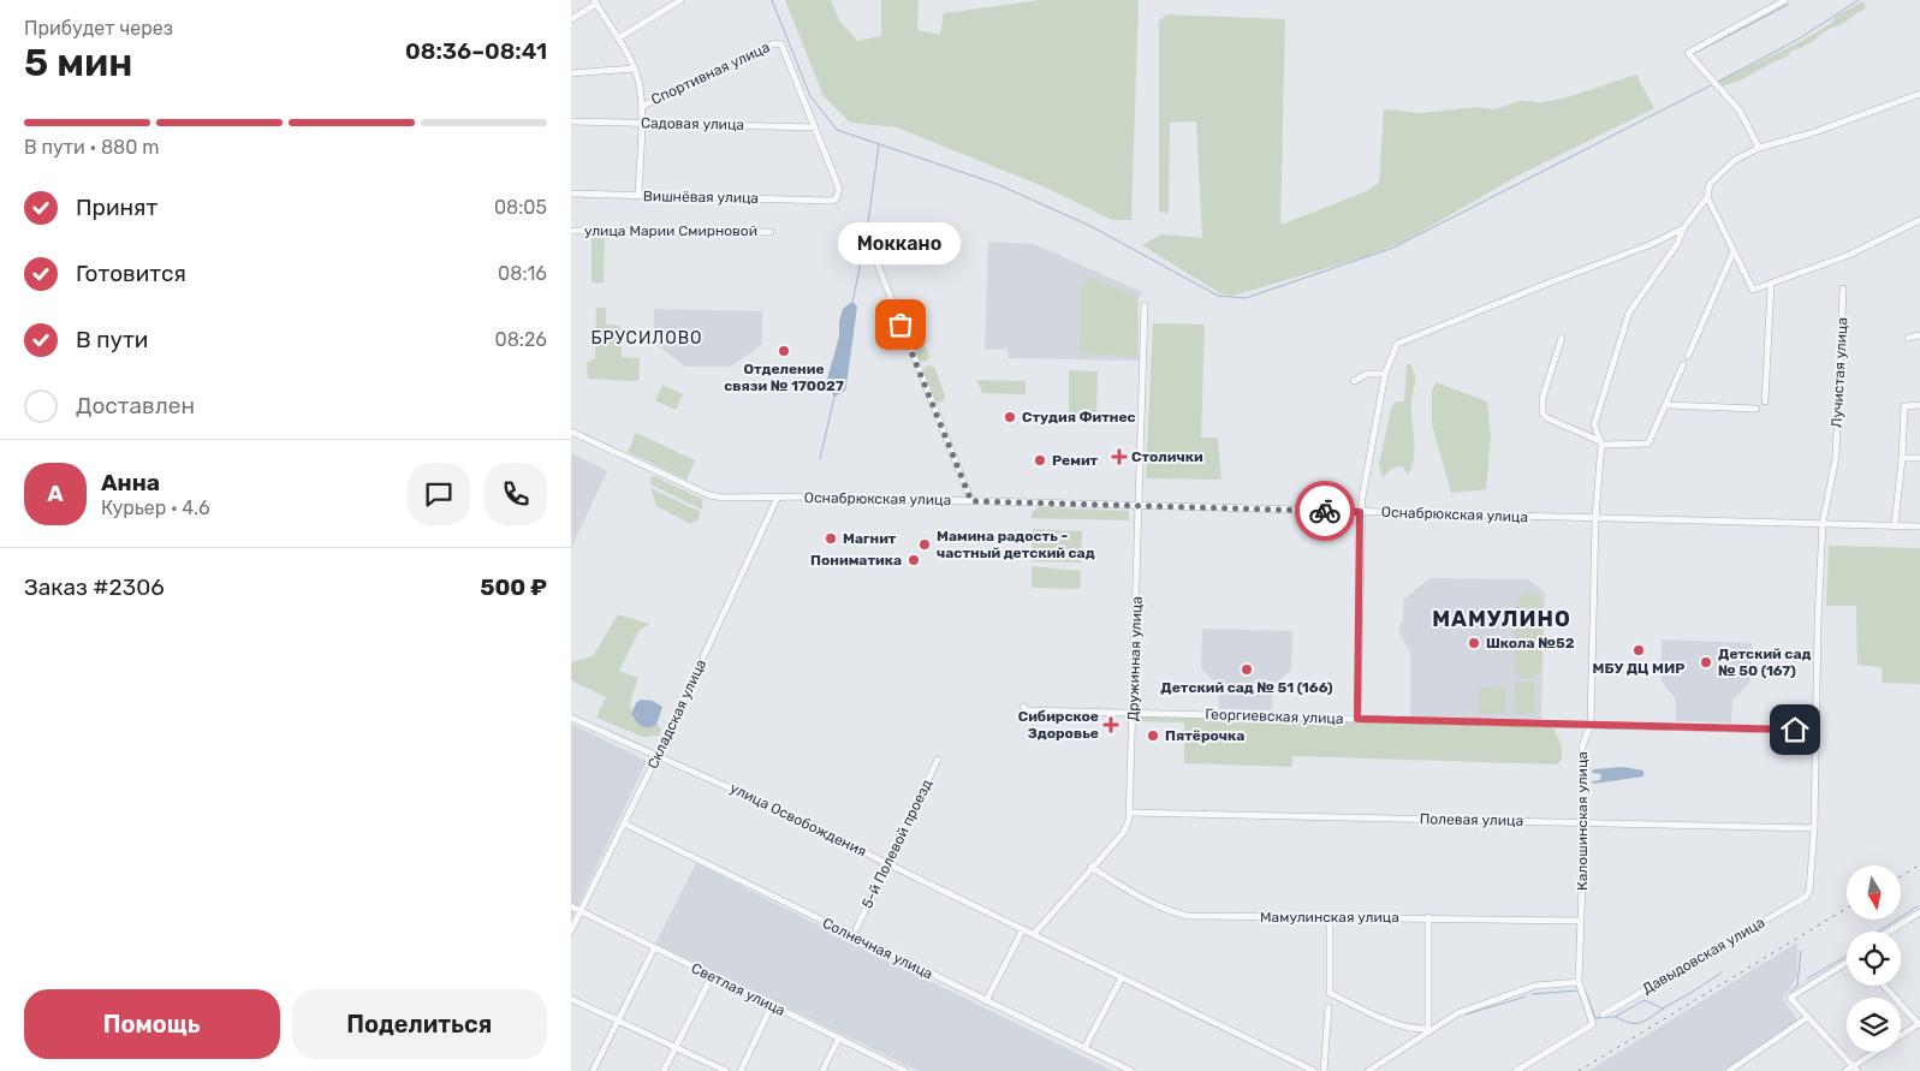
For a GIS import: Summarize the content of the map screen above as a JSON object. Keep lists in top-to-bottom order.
{
  "streets": {
    "street": [
      "Спортивная улица",
      "Садовая улица",
      "Вишнёвая улица",
      "улица Марии Смирновой",
      "Лучистая улица",
      "Оснабрюкская улица",
      "Дружинная улица",
      "Складская улица",
      "Георгиевская улица",
      "улица Освобождения",
      "Полевая улица",
      "Калошинская улица",
      "5-й Полевой проезд",
      "Мамулинская улица",
      "Солнечная улица",
      "Давыдовская улица",
      "Светлая улица"
    ]
  },
  "crossings": [
    ["Спортивная улица", "Садовая улица"],
    ["Спортивная улица", "Вишнёвая улица"],
    ["Садовая улица", "Вишнёвая улица"],
    ["Лучистая улица", "Оснабрюкская улица"],
    ["Лучистая улица", "Георгиевская улица"],
    ["Лучистая улица", "Полевая улица"],
    ["Лучистая улица", "Давыдовская улица"],
    ["Оснабрюкская улица", "Дружинная улица"],
    ["Оснабрюкская улица", "Складская улица"],
    ["Оснабрюкская улица", "Калошинская улица"],
    ["Дружинная улица", "Георгиевская улица"],
    ["Дружинная улица", "Полевая улица"],
    ["Складская улица", "улица Освобождения"],
    ["Складская улица", "Солнечная улица"],
    ["Складская улица", "Светлая улица"],
    ["Георгиевская улица", "Калошинская улица"],
    ["улица Освобождения", "5-й Полевой проезд"],
    ["Полевая улица", "Калошинская улица"],
    ["Калошинская улица", "Мамулинская улица"]
  ],
  "districts": ["БРУСИЛОВО", "МАМУЛИНО"],
  "places": {
    "other": [
      "Моккано",
      "Отделение связи № 170027",
      "Студия Фитнес",
      "Ремит",
      "Магнит",
      "Мамина радость - частный детский сад",
      "Пониматика",
      "Школа №52",
      "МБУ ДЦ МИР",
      "Детский сад № 50 (167)",
      "Детский сад № 51 (166)",
      "Пятёрочка"
    ],
    "health": ["Столички", "Сибирское Здоровье"]
  },
  "north": "bottom",
  "page": {
    "heading": ["5 мин", "Прибудет через", "08:36–08:41"],
    "panel": [
      "Анна",
      "Курьер · 4.6",
      "Заказ #2306",
      "500 ₽"
    ],
    "bar": "В пути · 880 m",
    "list": [
      ["Принят", "08:05"],
      ["Готовится", "08:16"],
      ["В пути", "08:26"],
      "Доставлен"
    ],
    "bubble": "Моккано",
    "round": "А",
    "buttons": ["Помощь", "Поделиться"]
  }
}
